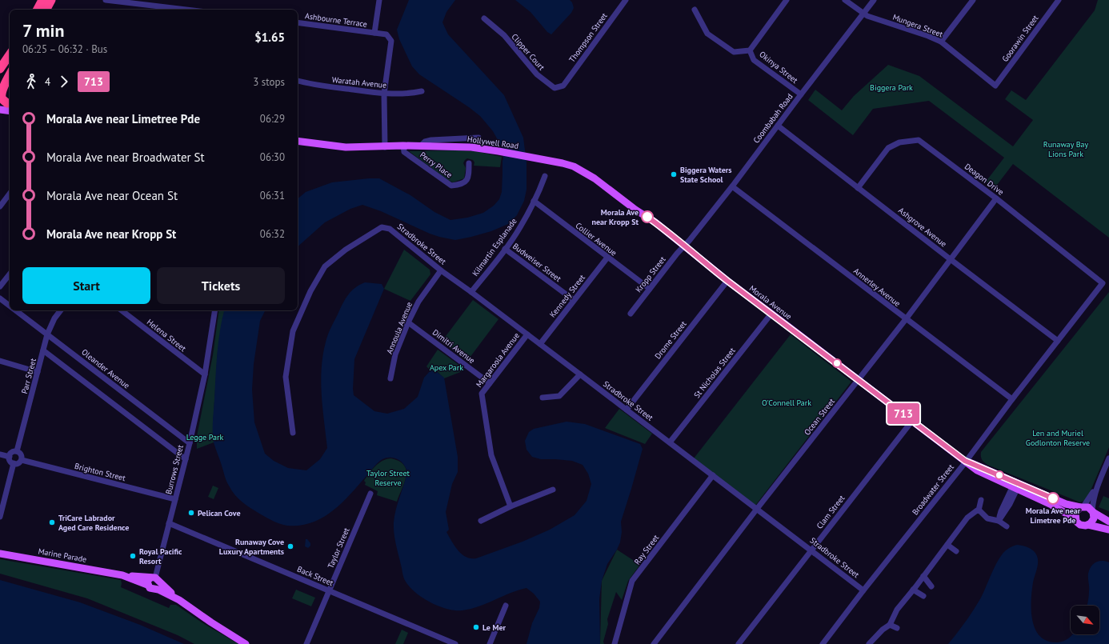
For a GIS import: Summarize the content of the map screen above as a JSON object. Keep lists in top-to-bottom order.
{
  "streets": {
    "main road": ["Hollywell Road", "Morala Avenue", "Marine Parade"],
    "street": [
      "Ashbourne Terrace",
      "Mungera Street",
      "Thompson Street",
      "Goorawin Street",
      "Clipper Court",
      "Okinya Street",
      "Waratah Avenue",
      "Coombabah Road",
      "Perry Place",
      "Deagon Drive",
      "Ashgrove Avenue",
      "Collier Avenue",
      "Stradbroke Street",
      "Kilmartin Esplanade",
      "Budweiser Street",
      "Kropp Street",
      "Annerley Avenue",
      "Kennedy Street",
      "Annoula Avenue",
      "Helena Street",
      "Drome Street",
      "Dimitri Avenue",
      "Margaroola Avenue",
      "Oleander Avenue",
      "St Nicholas Street",
      "Parr Street",
      "Ocean Street",
      "Burrows Street",
      "Brighton Street",
      "Broadwater Street",
      "Clam Street",
      "Taylor Street",
      "Ray Street",
      "Back Street"
    ]
  },
  "crossings": [
    ["Ashbourne Terrace", "Waratah Avenue"],
    ["Ashbourne Terrace", "Hollywell Road"],
    ["Mungera Street", "Goorawin Street"],
    ["Mungera Street", "Coombabah Road"],
    ["Thompson Street", "Clipper Court"],
    ["Okinya Street", "Coombabah Road"],
    ["Coombabah Road", "Ashgrove Avenue"],
    ["Coombabah Road", "Kropp Street"],
    ["Coombabah Road", "Annerley Avenue"],
    ["Coombabah Road", "Morala Avenue"],
    ["Hollywell Road", "Perry Place"],
    ["Hollywell Road", "Morala Avenue"],
    ["Deagon Drive", "Ashgrove Avenue"],
    ["Deagon Drive", "Ocean Street"],
    ["Deagon Drive", "Broadwater Street"],
    ["Ashgrove Avenue", "Ocean Street"],
    ["Ashgrove Avenue", "Broadwater Street"],
    ["Collier Avenue", "Kilmartin Esplanade"],
    ["Collier Avenue", "Kropp Street"],
    ["Collier Avenue", "Kennedy Street"],
    ["Stradbroke Street", "Kilmartin Esplanade"],
    ["Stradbroke Street", "Kennedy Street"],
    ["Stradbroke Street", "Annoula Avenue"],
    ["Stradbroke Street", "Drome Street"],
    ["Stradbroke Street", "Margaroola Avenue"],
    ["Stradbroke Street", "St Nicholas Street"],
    ["Stradbroke Street", "Ocean Street"],
    ["Stradbroke Street", "Broadwater Street"],
    ["Stradbroke Street", "Clam Street"],
    ["Stradbroke Street", "Ray Street"],
    ["Kilmartin Esplanade", "Budweiser Street"],
    ["Budweiser Street", "Kennedy Street"],
    ["Kropp Street", "Morala Avenue"],
    ["Annerley Avenue", "Ocean Street"],
    ["Annerley Avenue", "Broadwater Street"],
    ["Morala Avenue", "Drome Street"],
    ["Morala Avenue", "St Nicholas Street"],
    ["Morala Avenue", "Ocean Street"],
    ["Morala Avenue", "Broadwater Street"],
    ["Morala Avenue", "Clam Street"],
    ["Annoula Avenue", "Dimitri Avenue"],
    ["Helena Street", "Burrows Street"],
    ["Dimitri Avenue", "Margaroola Avenue"],
    ["Oleander Avenue", "Parr Street"],
    ["Oleander Avenue", "Burrows Street"],
    ["Parr Street", "Brighton Street"],
    ["Burrows Street", "Brighton Street"],
    ["Burrows Street", "Marine Parade"],
    ["Burrows Street", "Back Street"],
    ["Taylor Street", "Back Street"]
  ],
  "parks": [
    "Biggera Park",
    "Runaway Bay Lions Park",
    "Apex Park",
    "O'Connell Park",
    "Len and Muriel Godlonton Reserve",
    "Legge Park",
    "Taylor Street Reserve"
  ],
  "places": [
    "Biggera Waters State School",
    "Morala Ave near Kropp St",
    "Morala Ave near Limetree Pde",
    "Pelican Cove",
    "TriCare Labrador Aged Care Residence",
    "Runaway Cove Luxury Apartments",
    "Royal Pacific Resort",
    "Le Mer"
  ],
  "lines": ["bus line 713"],
  "north": "bottom right",
  "page": {
    "on_map": "713",
    "heading": ["7 min", "06:25 – 06:32 · Bus", "$1.65"],
    "legs": ["4", "713", "3 stops"],
    "list": [
      {
        "name": "Morala Ave near Limetree Pde",
        "value": "06:29"
      },
      {
        "name": "Morala Ave near Broadwater St",
        "value": "06:30"
      },
      {
        "name": "Morala Ave near Ocean St",
        "value": "06:31"
      },
      {
        "name": "Morala Ave near Kropp St",
        "value": "06:32"
      }
    ],
    "buttons": ["Start", "Tickets"]
  }
}
